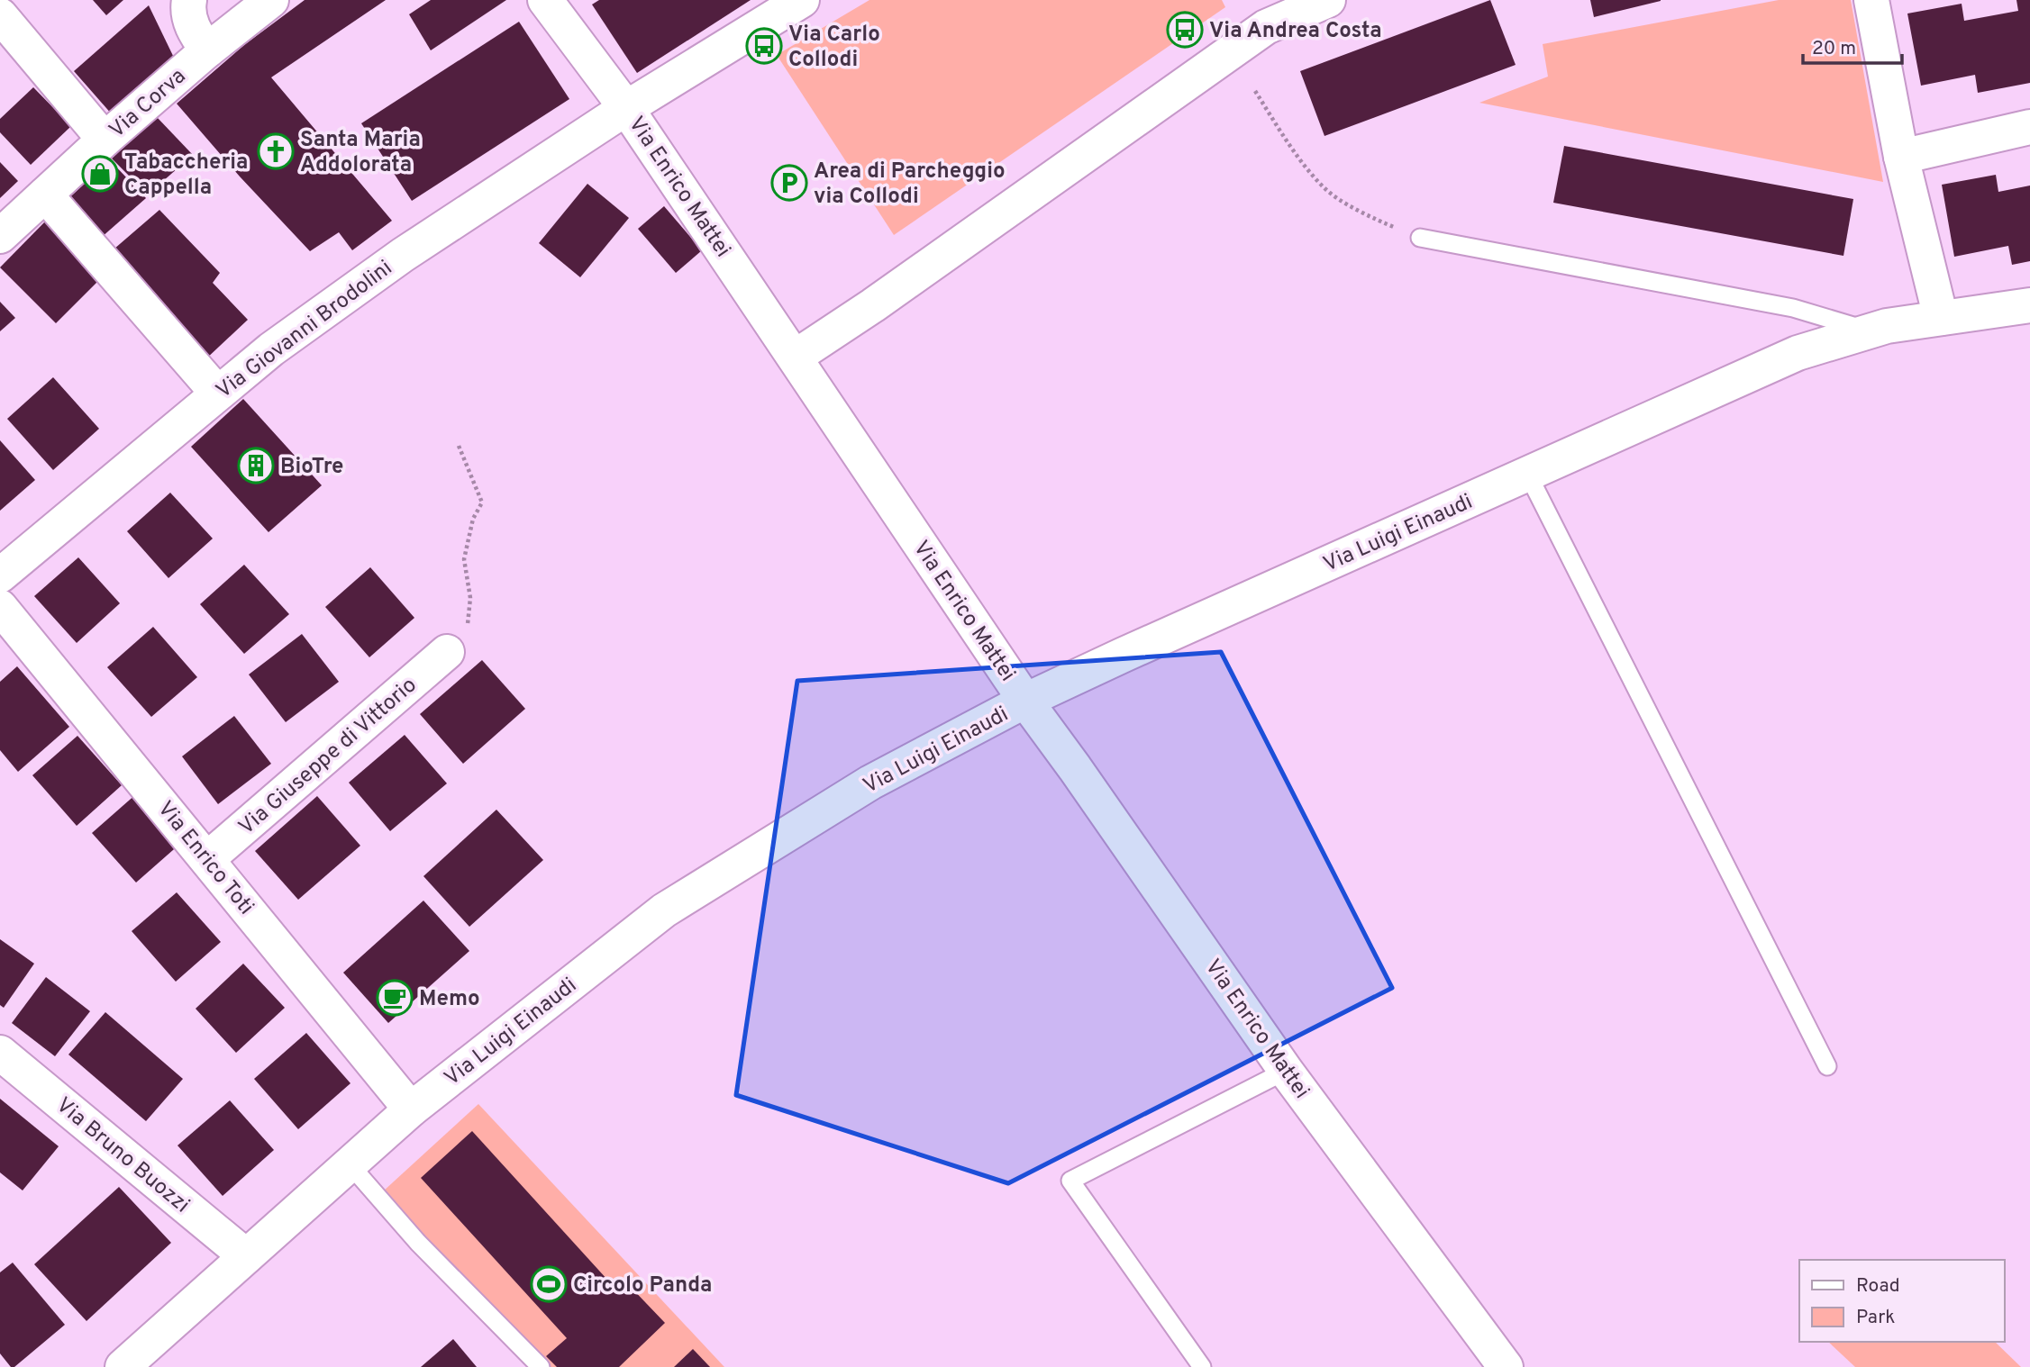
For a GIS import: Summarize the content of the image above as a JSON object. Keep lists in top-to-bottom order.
{
  "streets": {
    "street": [
      "Via Corva",
      "Via Enrico Mattei",
      "Via Giovanni Brodolini",
      "Via Luigi Einaudi",
      "Via Giuseppe di Vittorio",
      "Via Enrico Toti",
      "Via Bruno Buozzi"
    ]
  },
  "crossings": [
    ["Via Enrico Mattei", "Via Giovanni Brodolini"],
    ["Via Enrico Mattei", "Via Luigi Einaudi"],
    ["Via Luigi Einaudi", "Via Enrico Toti"],
    ["Via Luigi Einaudi", "Via Bruno Buozzi"],
    ["Via Giuseppe di Vittorio", "Via Enrico Toti"]
  ],
  "places": {
    "bus stop": ["Via Andrea Costa", "Via Carlo Collodi"],
    "church": ["Santa Maria Addolorata"],
    "shop": ["Tabaccheria Cappella"],
    "parking": ["Area di Parcheggio via Collodi"],
    "building": ["BioTre"],
    "cafe": ["Memo"],
    "sports": ["Circolo Panda"]
  },
  "legend": ["Road", "Park"],
  "scale_bar": "20 m"
}
